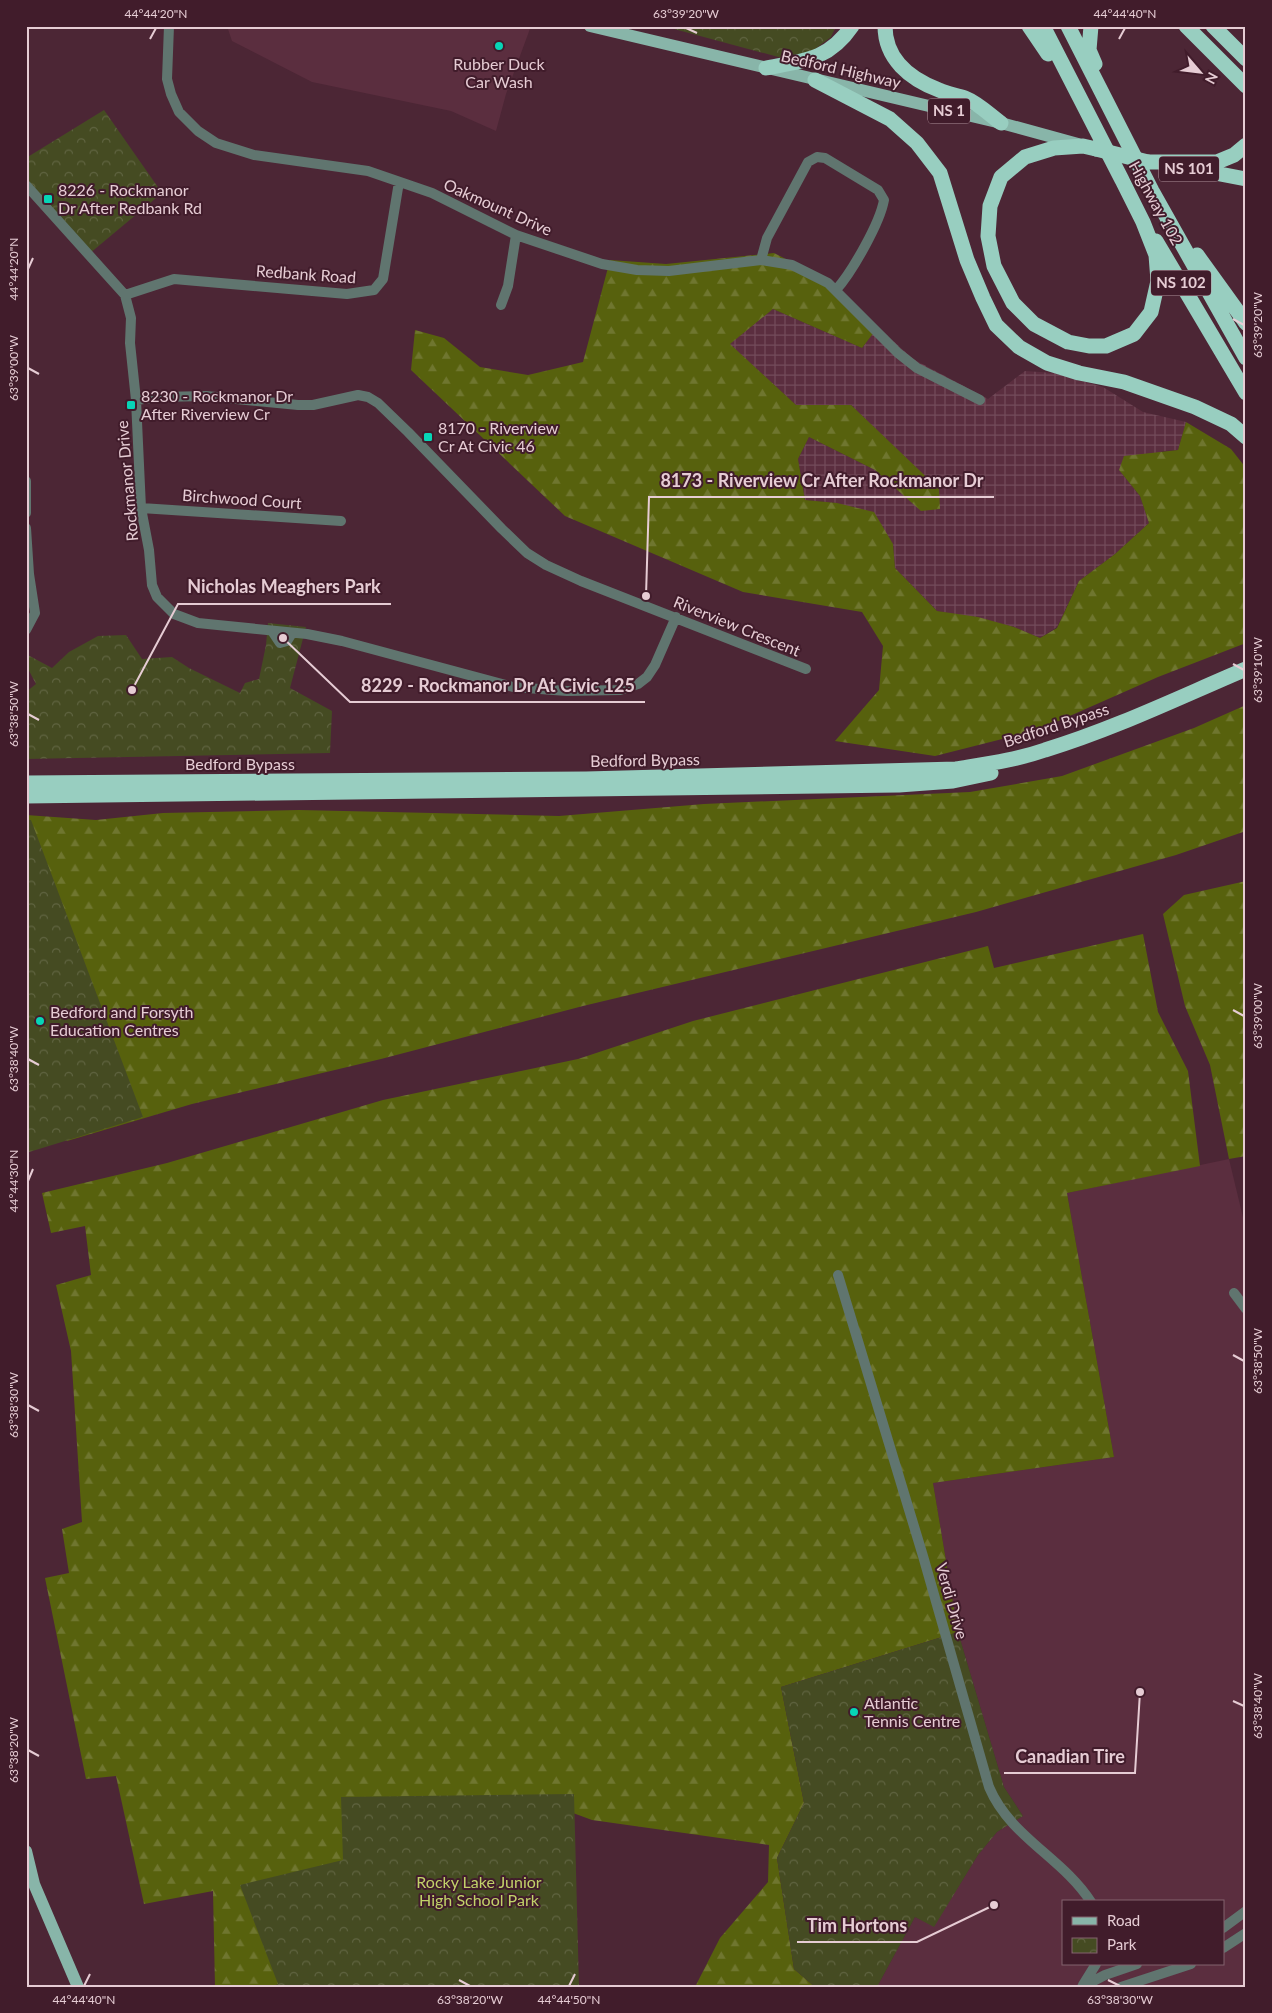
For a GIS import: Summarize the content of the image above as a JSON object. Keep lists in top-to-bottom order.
{
  "streets": {
    "highway": [
      "NS 101",
      "Highway 102",
      "NS 102",
      "Bedford Bypass"
    ],
    "main road": ["Bedford Highway", "NS 1"],
    "street": [
      "Oakmount Drive",
      "Redbank Road",
      "Rockmanor Drive",
      "Birchwood Court",
      "Riverview Crescent",
      "Verdi Drive"
    ]
  },
  "crossings": [
    ["Bedford Highway", "NS 101"],
    ["Oakmount Drive", "Redbank Road"],
    ["Redbank Road", "Rockmanor Drive"],
    ["Rockmanor Drive", "Birchwood Court"],
    ["Rockmanor Drive", "Riverview Crescent"]
  ],
  "parks": ["Rocky Lake Junior High School Park"],
  "places": {
    "other": [
      "Rubber Duck Car Wash",
      "8173 - Riverview Cr After Rockmanor Dr",
      "8229 - Rockmanor Dr At Civic 125",
      "Nicholas Meaghers Park",
      "Bedford and Forsyth Education Centres",
      "Canadian Tire",
      "Atlantic Tennis Centre",
      "Tim Hortons"
    ],
    "transit": ["8226 - Rockmanor Dr After Redbank Rd", "8230 - Rockmanor Dr After Riverview Cr", "8170 - Riverview Cr At Civic 46"]
  },
  "legend": ["Road", "Park"],
  "north": "bottom right",
  "coordinates": [
    "44°44'20\"N",
    "63°39'20\"W",
    "44°44'40\"N",
    "63°39'00\"W",
    "63°39'10\"W",
    "63°38'50\"W",
    "63°38'40\"W",
    "44°44'30\"N",
    "63°38'30\"W",
    "63°38'20\"W",
    "44°44'50\"N"
  ]
}
